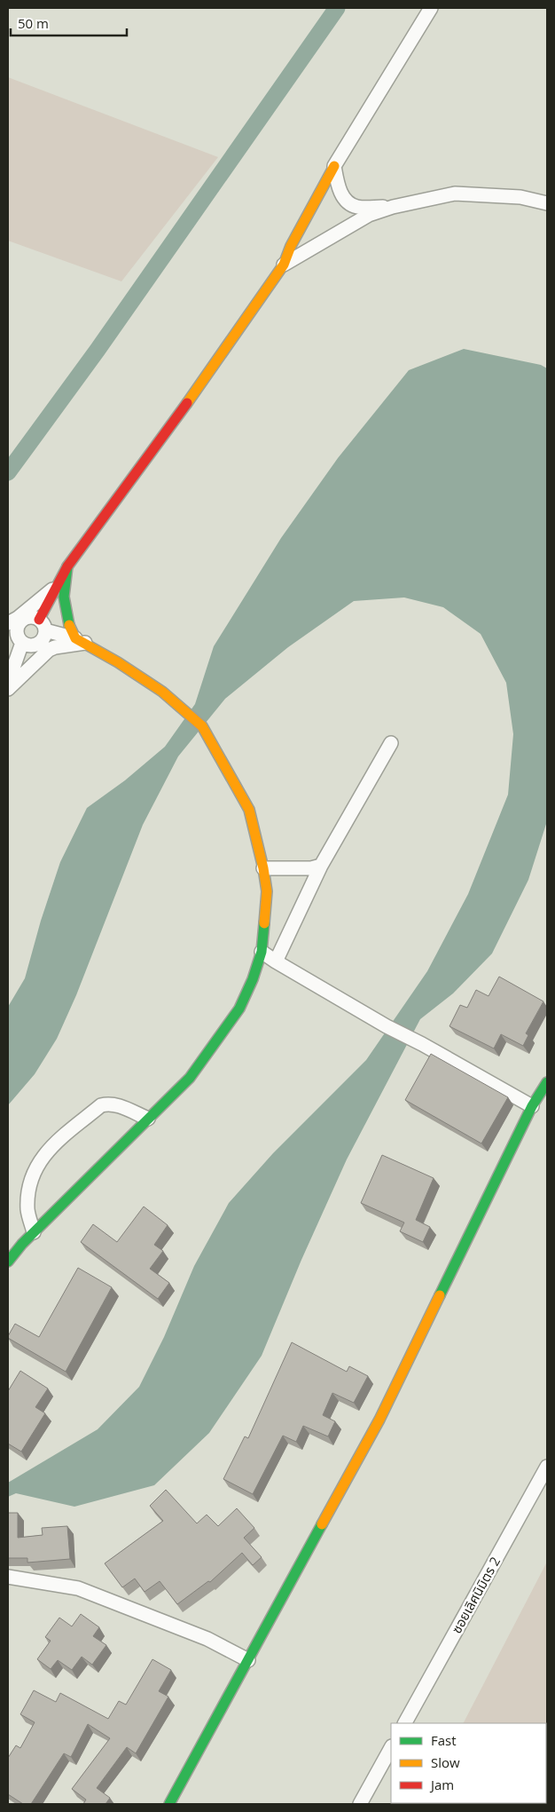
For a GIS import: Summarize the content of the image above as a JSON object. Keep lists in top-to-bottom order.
{
  "streets": {
    "street": ["ซอยเลิศนิมิตร 2"]
  },
  "legend": ["Fast", "Slow", "Jam"],
  "scale_bar": "50 m"
}
